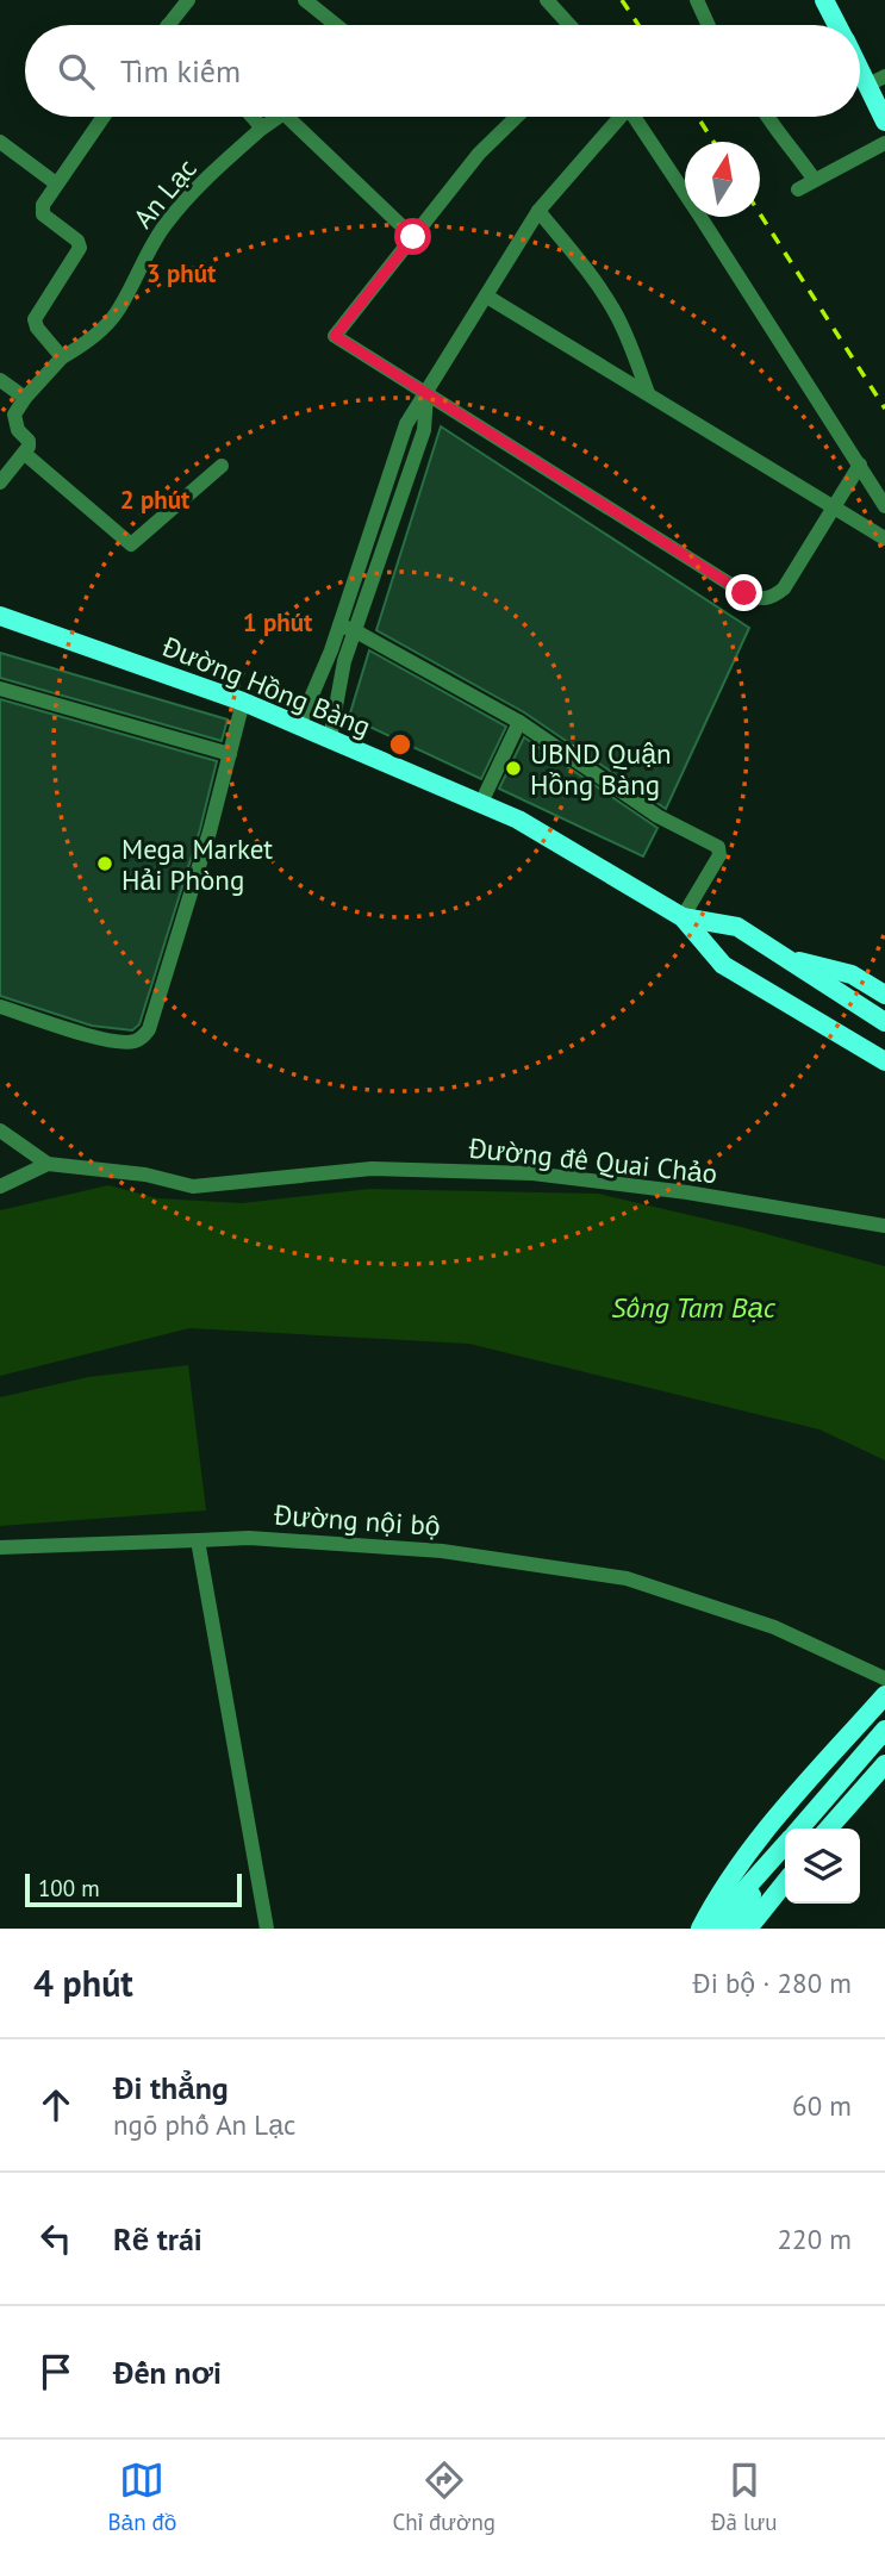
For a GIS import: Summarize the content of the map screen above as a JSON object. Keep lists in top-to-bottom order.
{
  "streets": {
    "main road": ["Đường Hồng Bàng"],
    "street": ["An Lạc", "Đường đê Quai Chảo", "Đường nội bộ"]
  },
  "water": ["Sông Tam Bạc"],
  "places": ["UBND Quận Hồng Bàng", "Mega Market Hải Phòng"],
  "scale_bar": "100 m",
  "north": "top",
  "page": {
    "search": "Tìm kiếm",
    "scale": "100 m",
    "heading": ["4 phút", "Đi bộ · 280 m"],
    "list": [
      ["Đi thẳng", "ngõ phố An Lạc", "60 m"],
      ["Rẽ trái", "220 m"],
      "Đến nơi"
    ],
    "nav": ["Bản đồ", "Chỉ đường", "Đã lưu"]
  },
  "rings": ["3 phút", "2 phút", "1 phút"]
}
